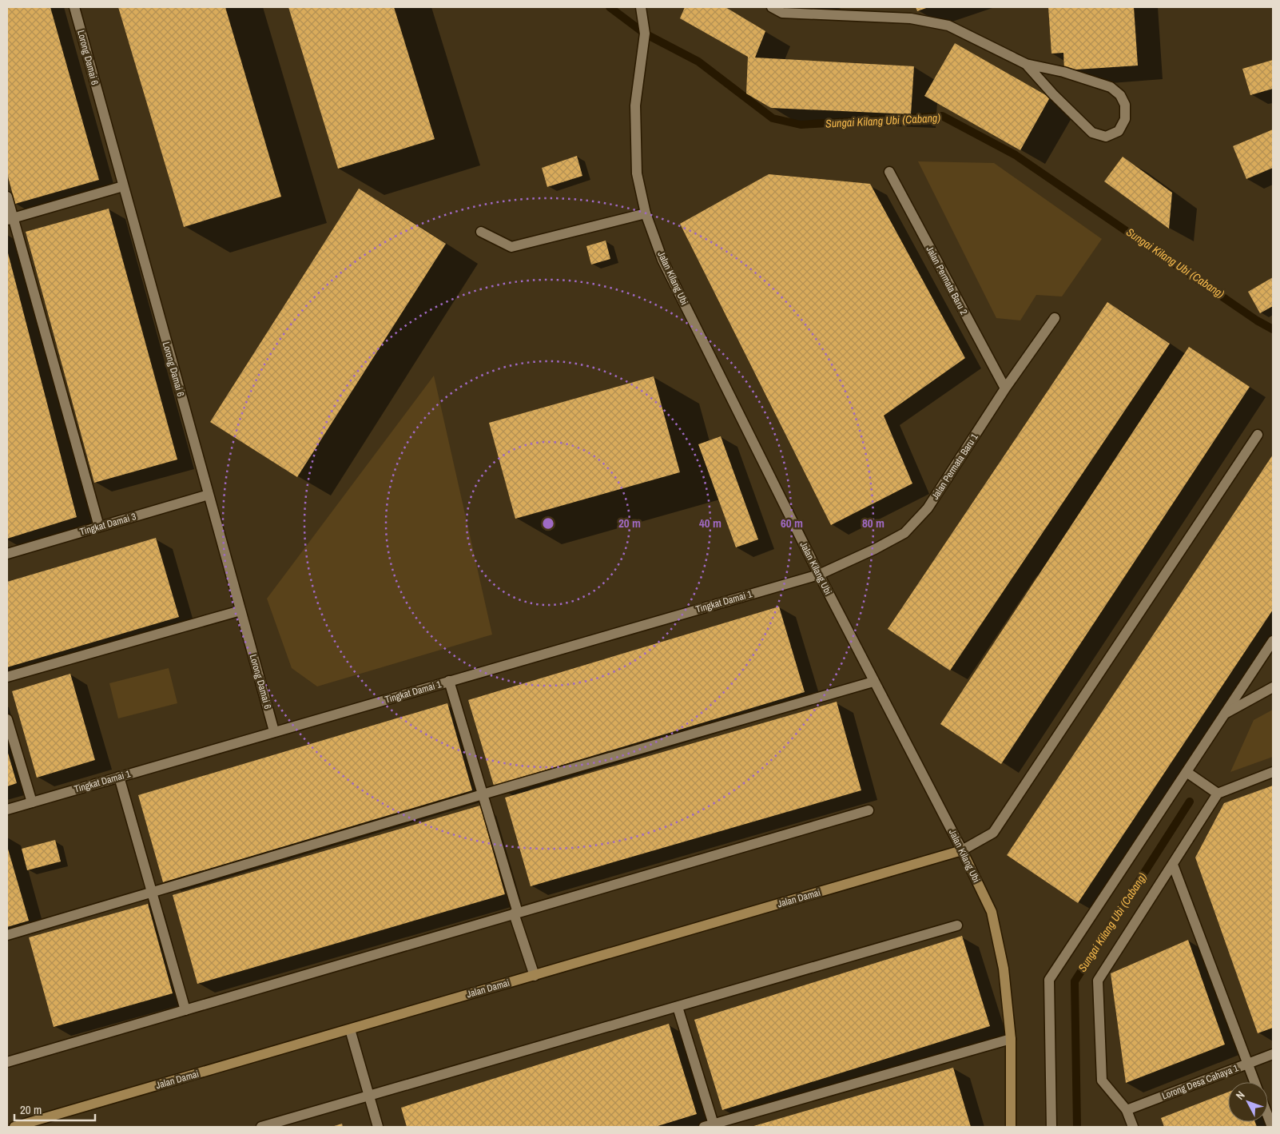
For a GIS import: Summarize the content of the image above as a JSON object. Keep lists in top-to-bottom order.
{
  "streets": {
    "main road": ["Jalan Kilang Ubi", "Jalan Damai"],
    "street": [
      "Lorong Damai 6",
      "Jalan Permata Baru 2",
      "Jalan Permata Baru 1",
      "Tingkat Damai 3",
      "Tingkat Damai 1",
      "Lorong Desa Cahaya 1"
    ]
  },
  "crossings": [
    ["Lorong Damai 6", "Tingkat Damai 3"],
    ["Lorong Damai 6", "Tingkat Damai 1"],
    ["Jalan Kilang Ubi", "Jalan Permata Baru 1"],
    ["Jalan Kilang Ubi", "Tingkat Damai 1"],
    ["Jalan Kilang Ubi", "Jalan Damai"],
    ["Jalan Permata Baru 2", "Jalan Permata Baru 1"],
    ["Jalan Permata Baru 1", "Tingkat Damai 1"]
  ],
  "water": ["Sungai Kilang Ubi (Cabang)"],
  "scale_bar": "20 m",
  "north": "top left",
  "rings": [
    "20 m",
    "40 m",
    "60 m",
    "80 m"
  ]
}
